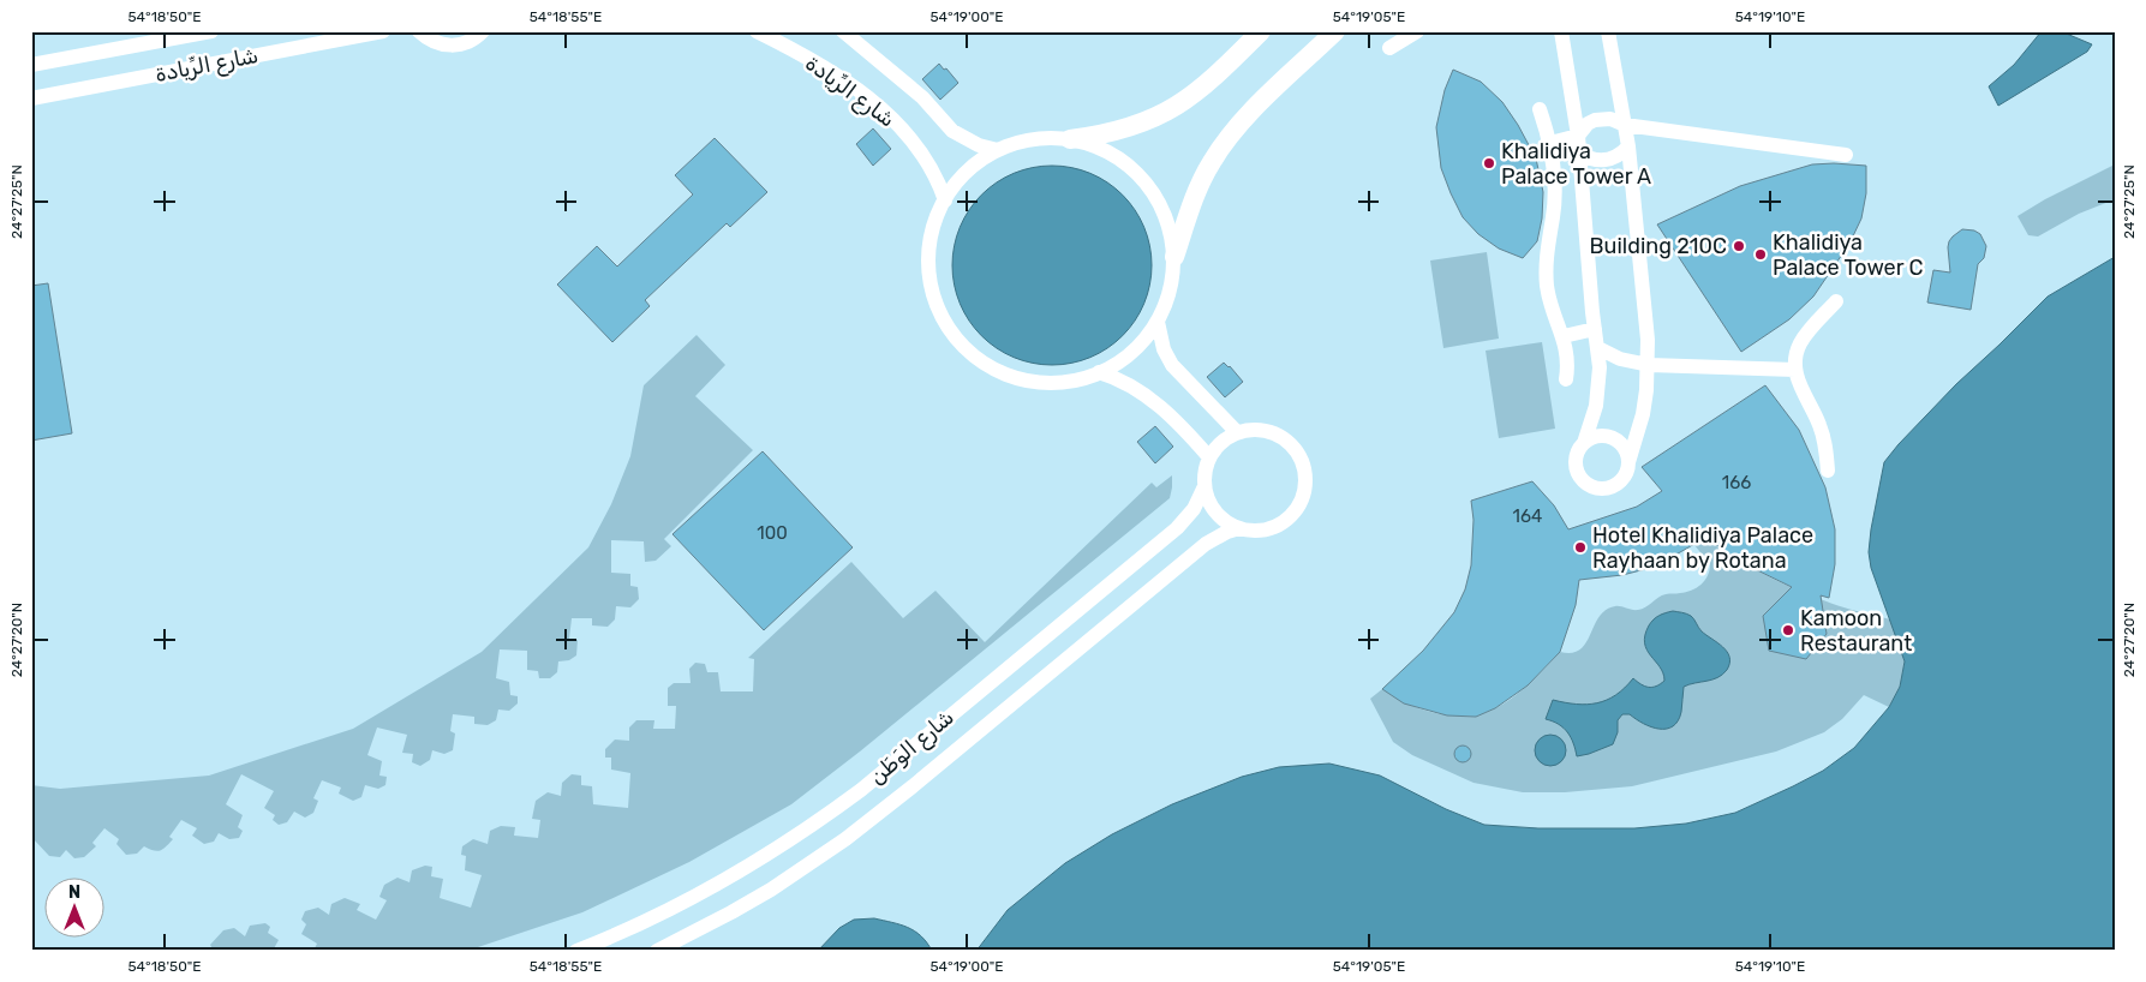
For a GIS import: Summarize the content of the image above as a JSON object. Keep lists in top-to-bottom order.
{
  "streets": {
    "street": ["شارع الرِّيادة", "شارع الوَطَن"]
  },
  "places": [
    "Khalidiya Palace Tower A",
    "Building 210C",
    "Khalidiya Palace Tower C",
    "Hotel Khalidiya Palace Rayhaan by Rotana",
    "Kamoon Restaurant"
  ],
  "house_numbers": ["166", "164", "100"],
  "north": "top",
  "coordinates": [
    "54°18'50\"E",
    "54°18'55\"E",
    "54°19'00\"E",
    "54°19'05\"E",
    "54°19'10\"E",
    "24°27'25\"N",
    "24°27'20\"N"
  ]
}
